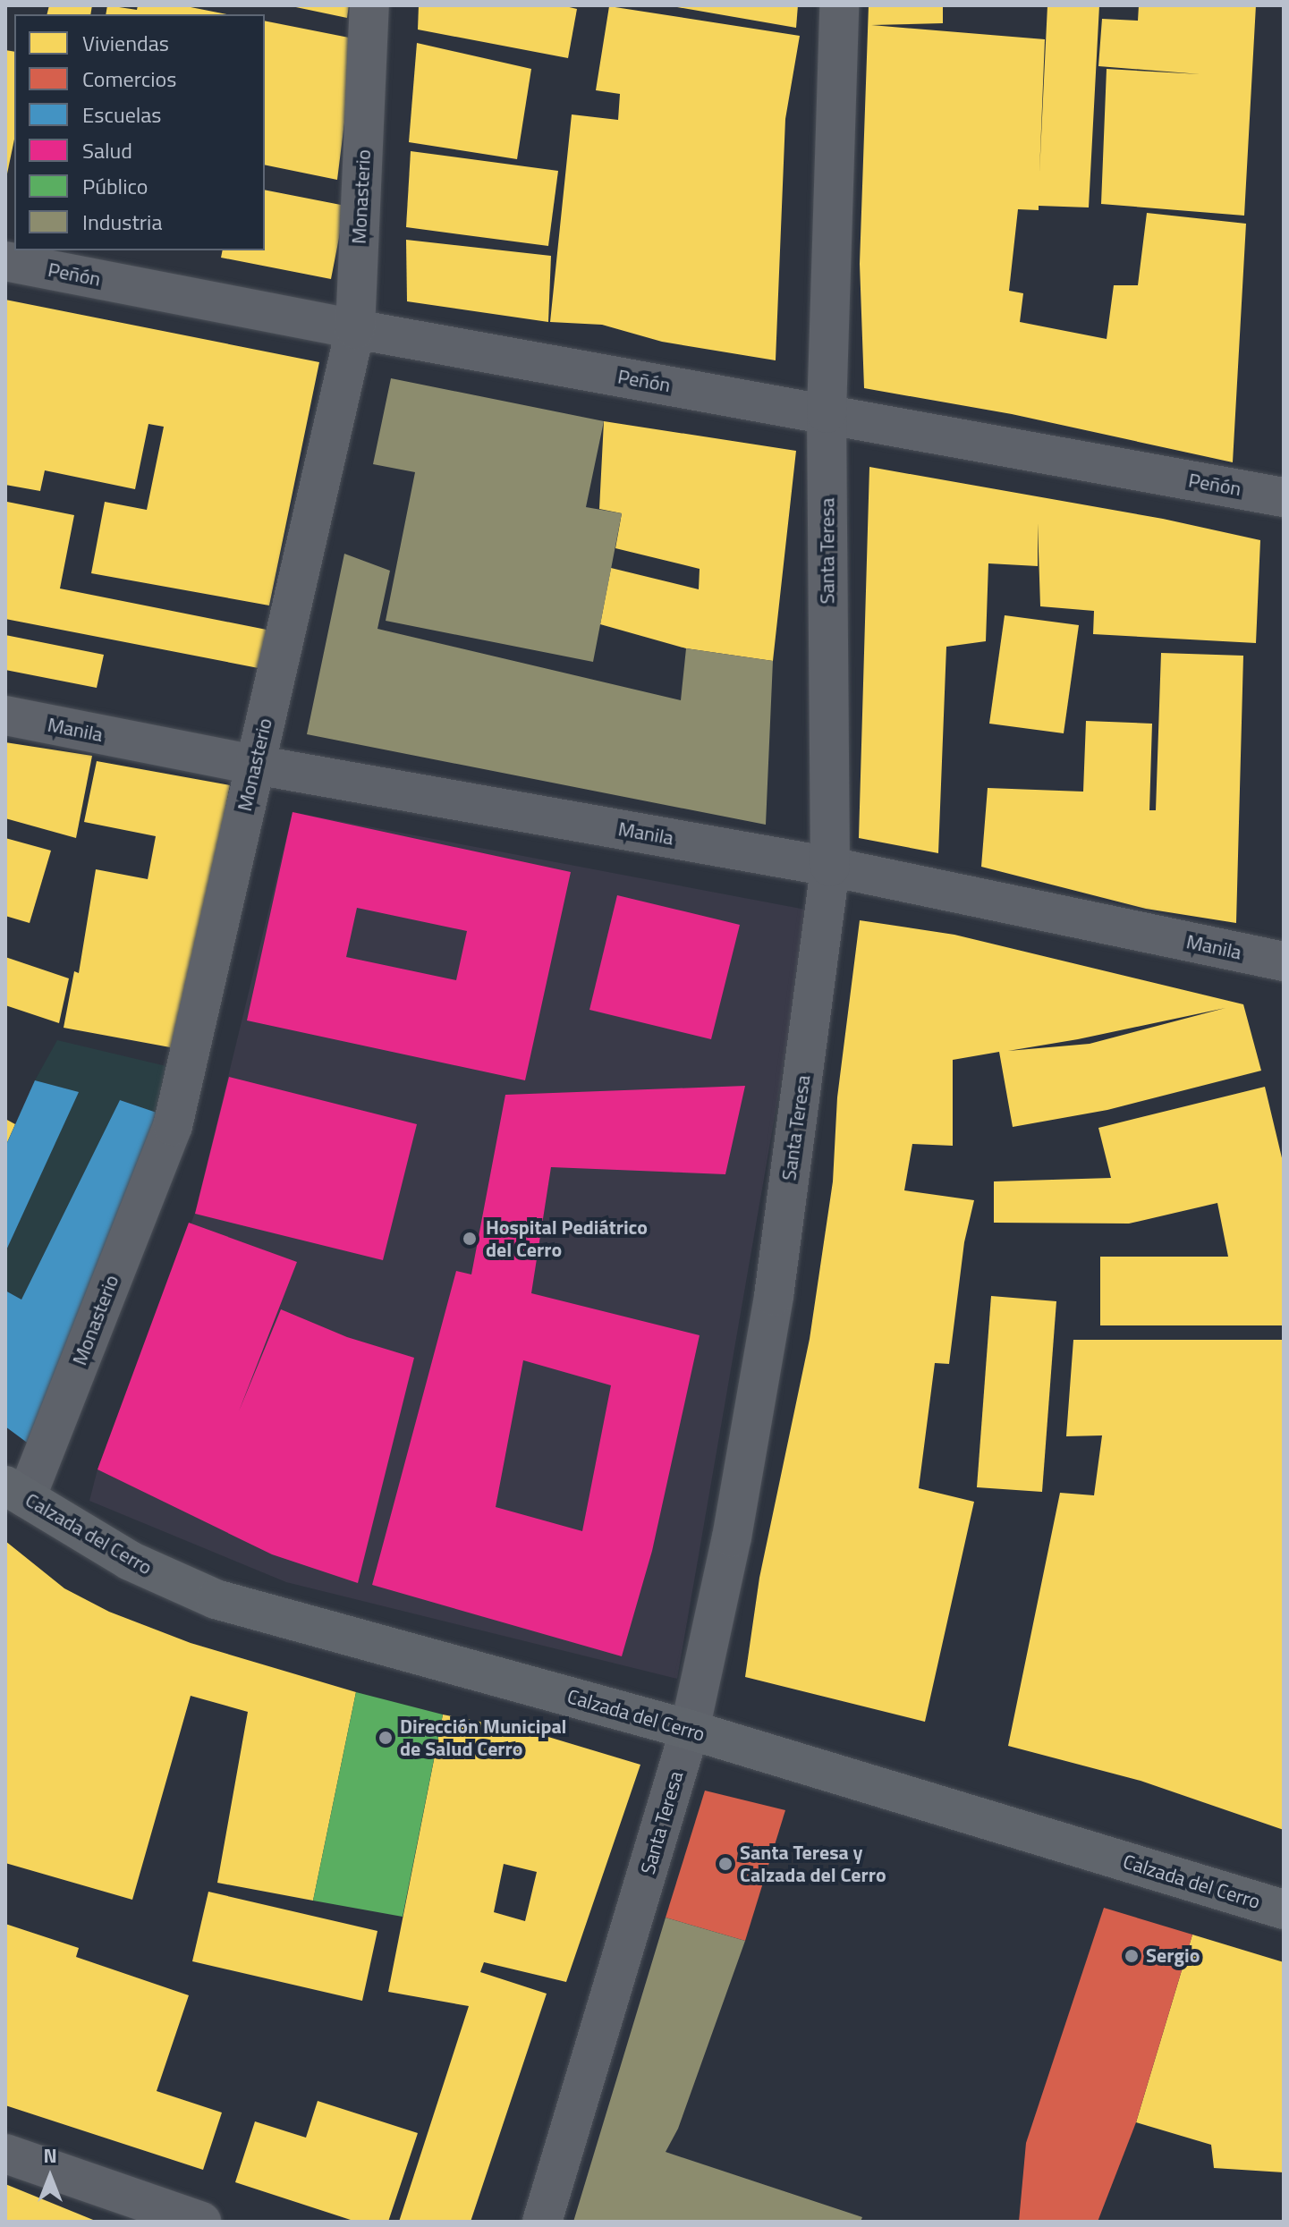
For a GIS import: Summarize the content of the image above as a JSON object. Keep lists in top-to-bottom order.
{
  "streets": {
    "main road": ["Calzada del Cerro"],
    "street": [
      "Monasterio",
      "Peñón",
      "Santa Teresa",
      "Manila"
    ]
  },
  "crossings": [
    ["Monasterio", "Peñón"],
    ["Monasterio", "Manila"],
    ["Monasterio", "Calzada del Cerro"],
    ["Peñón", "Santa Teresa"],
    ["Santa Teresa", "Manila"],
    ["Santa Teresa", "Calzada del Cerro"]
  ],
  "places": [
    "Hospital Pediátrico del Cerro",
    "Dirección Municipal de Salud Cerro",
    "Santa Teresa y Calzada del Cerro",
    "Sergio"
  ],
  "legend": [
    "Viviendas",
    "Comercios",
    "Escuelas",
    "Salud",
    "Público",
    "Industria"
  ],
  "north": "top"
}
